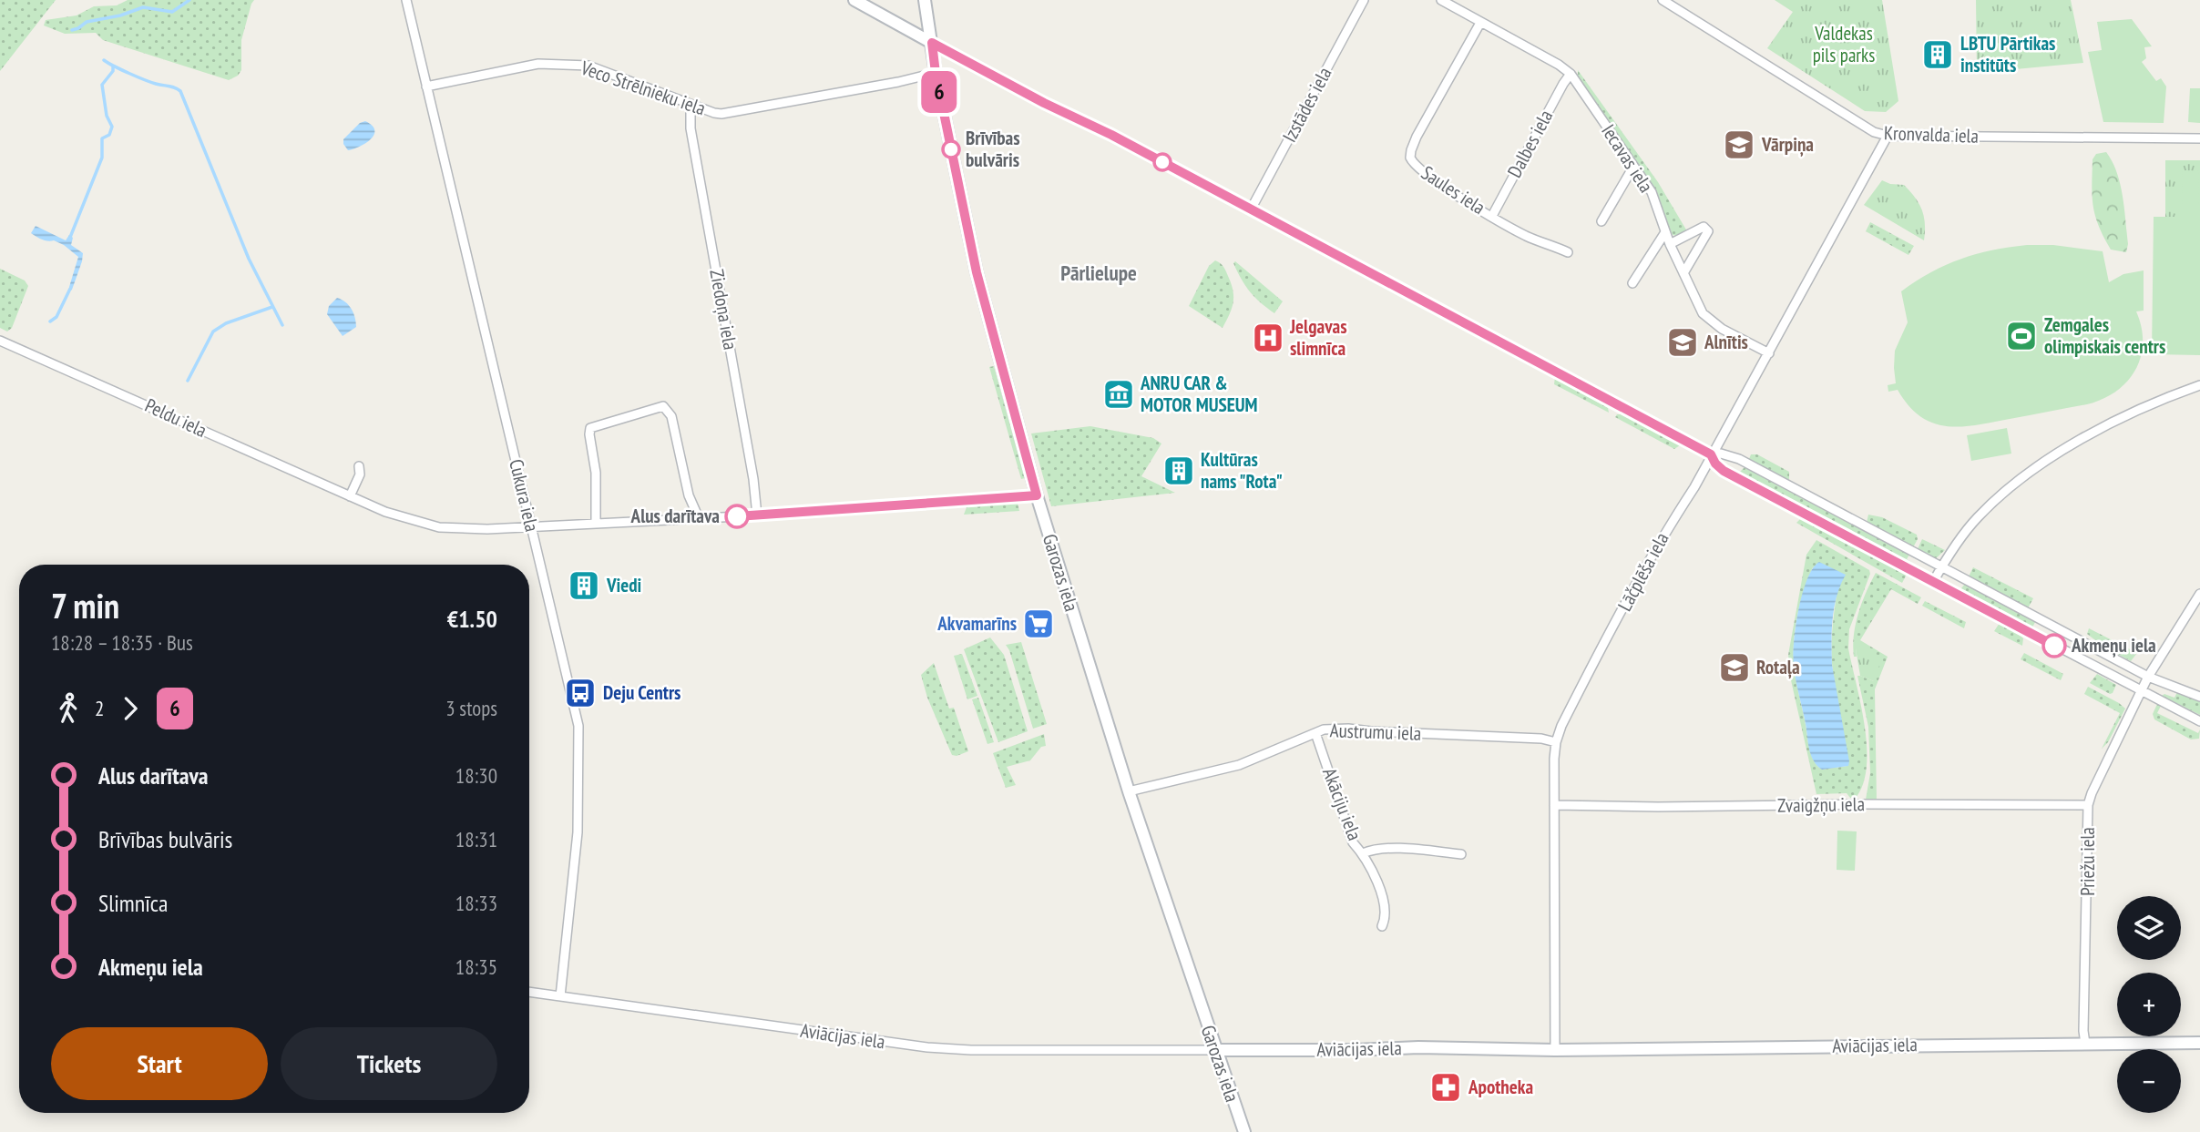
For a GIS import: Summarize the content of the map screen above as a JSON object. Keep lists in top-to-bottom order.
{
  "streets": {
    "main road": ["Garozas iela", "Aviācijas iela"],
    "street": [
      "Veco Strēlnieku iela",
      "Izstādes iela",
      "Kronvalda iela",
      "Dalbes iela",
      "Iecavas iela",
      "Saules iela",
      "Ziedoņa iela",
      "Peldu iela",
      "Cukura iela",
      "Lāčplēša iela",
      "Austrumu iela",
      "Akāciju iela",
      "Zvaigžņu iela",
      "Priežu iela"
    ]
  },
  "crossings": [
    ["Veco Strēlnieku iela", "Ziedoņa iela"],
    ["Veco Strēlnieku iela", "Cukura iela"],
    ["Veco Strēlnieku iela", "Garozas iela"],
    ["Kronvalda iela", "Lāčplēša iela"],
    ["Dalbes iela", "Iecavas iela"],
    ["Dalbes iela", "Saules iela"],
    ["Iecavas iela", "Saules iela"],
    ["Iecavas iela", "Lāčplēša iela"],
    ["Ziedoņa iela", "Peldu iela"],
    ["Peldu iela", "Cukura iela"],
    ["Peldu iela", "Garozas iela"],
    ["Cukura iela", "Aviācijas iela"],
    ["Lāčplēša iela", "Austrumu iela"],
    ["Lāčplēša iela", "Zvaigžņu iela"],
    ["Lāčplēša iela", "Aviācijas iela"],
    ["Garozas iela", "Austrumu iela"],
    ["Garozas iela", "Aviācijas iela"],
    ["Austrumu iela", "Akāciju iela"],
    ["Zvaigžņu iela", "Priežu iela"],
    ["Priežu iela", "Aviācijas iela"]
  ],
  "districts": ["Pārlielupe"],
  "parks": ["Valdekas pils parks"],
  "places": {
    "building": ["LBTU Pārtikas institūts", "Kultūras nams \"Rota\"", "Viedi"],
    "school or university": ["Vārpiņa", "Alnītis", "Rotaļa"],
    "other": ["Brīvības bulvāris", "Alus darītava", "Akmeņu iela"],
    "sports": ["Zemgales olimpiskais centrs"],
    "hospital": ["Jelgavas slimnīca"],
    "museum": ["ANRU CAR & MOTOR MUSEUM"],
    "supermarket": ["Akvamarīns"],
    "bus stop": ["Deju Centrs"],
    "pharmacy": ["Apotheka"]
  },
  "lines": ["bus line 6"],
  "page": {
    "on_map": "6",
    "heading": ["7 min", "18:28 – 18:35 · Bus", "€1.50"],
    "legs": ["2", "6", "3 stops"],
    "list": [
      {
        "name": "Alus darītava",
        "value": "18:30"
      },
      {
        "name": "Brīvības bulvāris",
        "value": "18:31"
      },
      {
        "name": "Slimnīca",
        "value": "18:33"
      },
      {
        "name": "Akmeņu iela",
        "value": "18:35"
      }
    ],
    "map_buttons": ["+", "−"],
    "buttons": ["Start", "Tickets"]
  }
}
